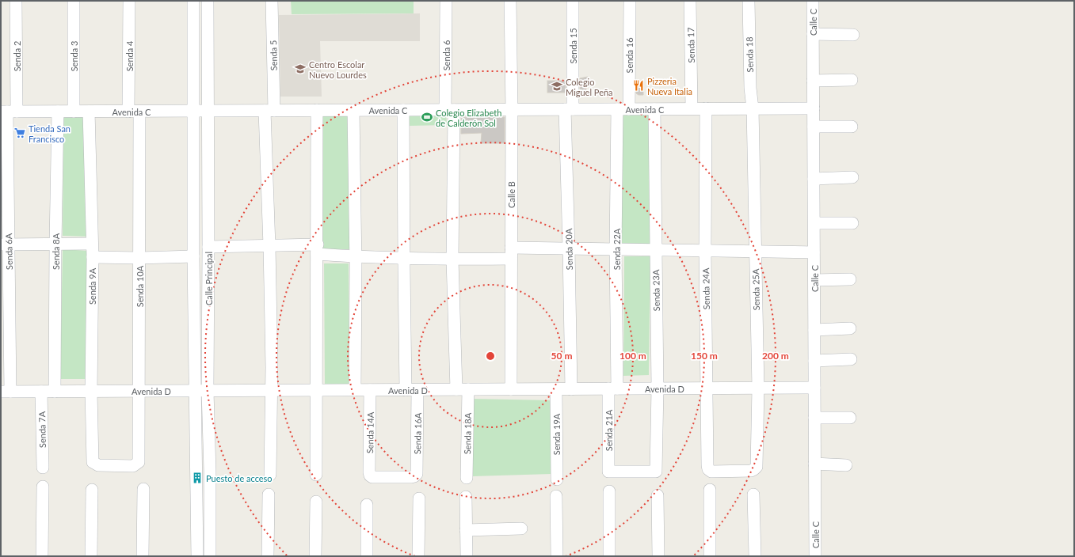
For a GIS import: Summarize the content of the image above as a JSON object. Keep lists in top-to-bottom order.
{
  "streets": {
    "street": [
      "Calle C",
      "Senda 17",
      "Senda 15",
      "Senda 18",
      "Senda 5",
      "Senda 6",
      "Senda 16",
      "Senda 2",
      "Senda 3",
      "Senda 4",
      "Avenida C",
      "Calle B",
      "Senda 20A",
      "Senda 22A",
      "Senda 6A",
      "Senda 8A",
      "Calle Principal",
      "Senda 9A",
      "Senda 10A",
      "Senda 24A",
      "Senda 25A",
      "Senda 23A",
      "Avenida D",
      "Senda 7A",
      "Senda 21A",
      "Senda 14A",
      "Senda 16A",
      "Senda 18A",
      "Senda 19A"
    ]
  },
  "crossings": [
    ["Calle C", "Avenida C"],
    ["Calle C", "Avenida D"],
    ["Senda 17", "Avenida C"],
    ["Senda 15", "Avenida C"],
    ["Senda 15", "Senda 20A"],
    ["Senda 18", "Avenida C"],
    ["Senda 18", "Senda 25A"],
    ["Senda 5", "Avenida C"],
    ["Senda 5", "Avenida D"],
    ["Senda 6", "Avenida C"],
    ["Senda 6", "Avenida D"],
    ["Senda 16", "Avenida C"],
    ["Senda 2", "Avenida C"],
    ["Senda 2", "Senda 6A"],
    ["Senda 3", "Avenida C"],
    ["Senda 4", "Avenida C"],
    ["Senda 4", "Senda 10A"],
    ["Avenida C", "Calle B"],
    ["Avenida C", "Senda 20A"],
    ["Avenida C", "Senda 22A"],
    ["Avenida C", "Senda 6A"],
    ["Avenida C", "Senda 8A"],
    ["Avenida C", "Calle Principal"],
    ["Avenida C", "Senda 9A"],
    ["Avenida C", "Senda 10A"],
    ["Avenida C", "Senda 24A"],
    ["Avenida C", "Senda 25A"],
    ["Avenida C", "Senda 23A"],
    ["Avenida C", "Senda 16A"],
    ["Calle B", "Avenida D"],
    ["Senda 20A", "Avenida D"],
    ["Senda 22A", "Avenida D"],
    ["Senda 22A", "Senda 21A"],
    ["Senda 6A", "Avenida D"],
    ["Senda 8A", "Avenida D"],
    ["Calle Principal", "Avenida D"],
    ["Senda 9A", "Senda 10A"],
    ["Senda 9A", "Avenida D"],
    ["Senda 10A", "Avenida D"],
    ["Senda 24A", "Senda 25A"],
    ["Senda 24A", "Avenida D"],
    ["Senda 25A", "Avenida D"],
    ["Senda 23A", "Avenida D"],
    ["Senda 23A", "Senda 21A"],
    ["Avenida D", "Senda 7A"],
    ["Avenida D", "Senda 21A"],
    ["Avenida D", "Senda 14A"],
    ["Avenida D", "Senda 16A"],
    ["Avenida D", "Senda 18A"],
    ["Avenida D", "Senda 19A"],
    ["Senda 14A", "Senda 16A"]
  ],
  "places": {
    "school or university": ["Centro Escolar Nuevo Lourdes", "Colegio Miguel Peña"],
    "restaurant": ["Pizzeria Nueva Italia"],
    "sports": ["Colegio Elizabeth de Calderón Sol"],
    "supermarket": ["Tienda San Francisco"],
    "building": ["Puesto de acceso"]
  },
  "rings": [
    "50 m",
    "100 m",
    "150 m",
    "200 m"
  ]
}
